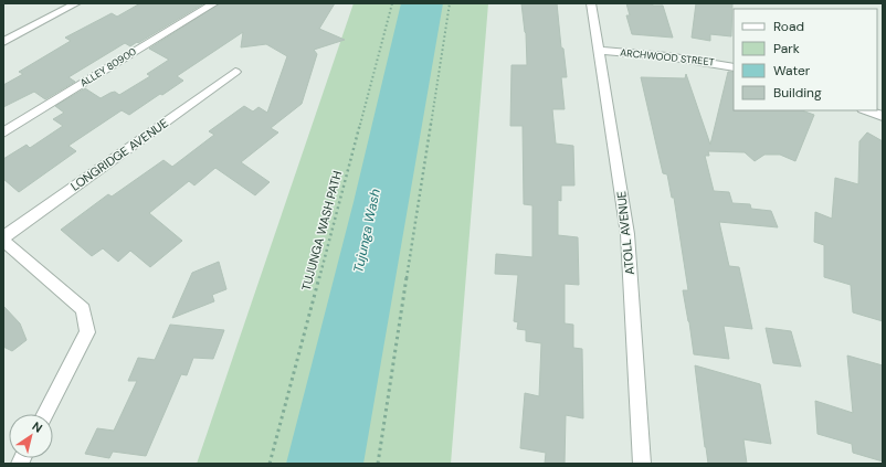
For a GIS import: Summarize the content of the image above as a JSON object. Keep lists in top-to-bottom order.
{
  "streets": {
    "street": [
      "ARCHWOOD STREET",
      "ALLEY 80900",
      "LONGRIDGE AVENUE",
      "ATOLL AVENUE"
    ],
    "path": ["TUJUNGA WASH PATH"]
  },
  "crossings": [
    ["ARCHWOOD STREET", "ATOLL AVENUE"]
  ],
  "water": ["Tujunga Wash"],
  "legend": [
    "Road",
    "Park",
    "Water",
    "Building"
  ],
  "north": "top right"
}
